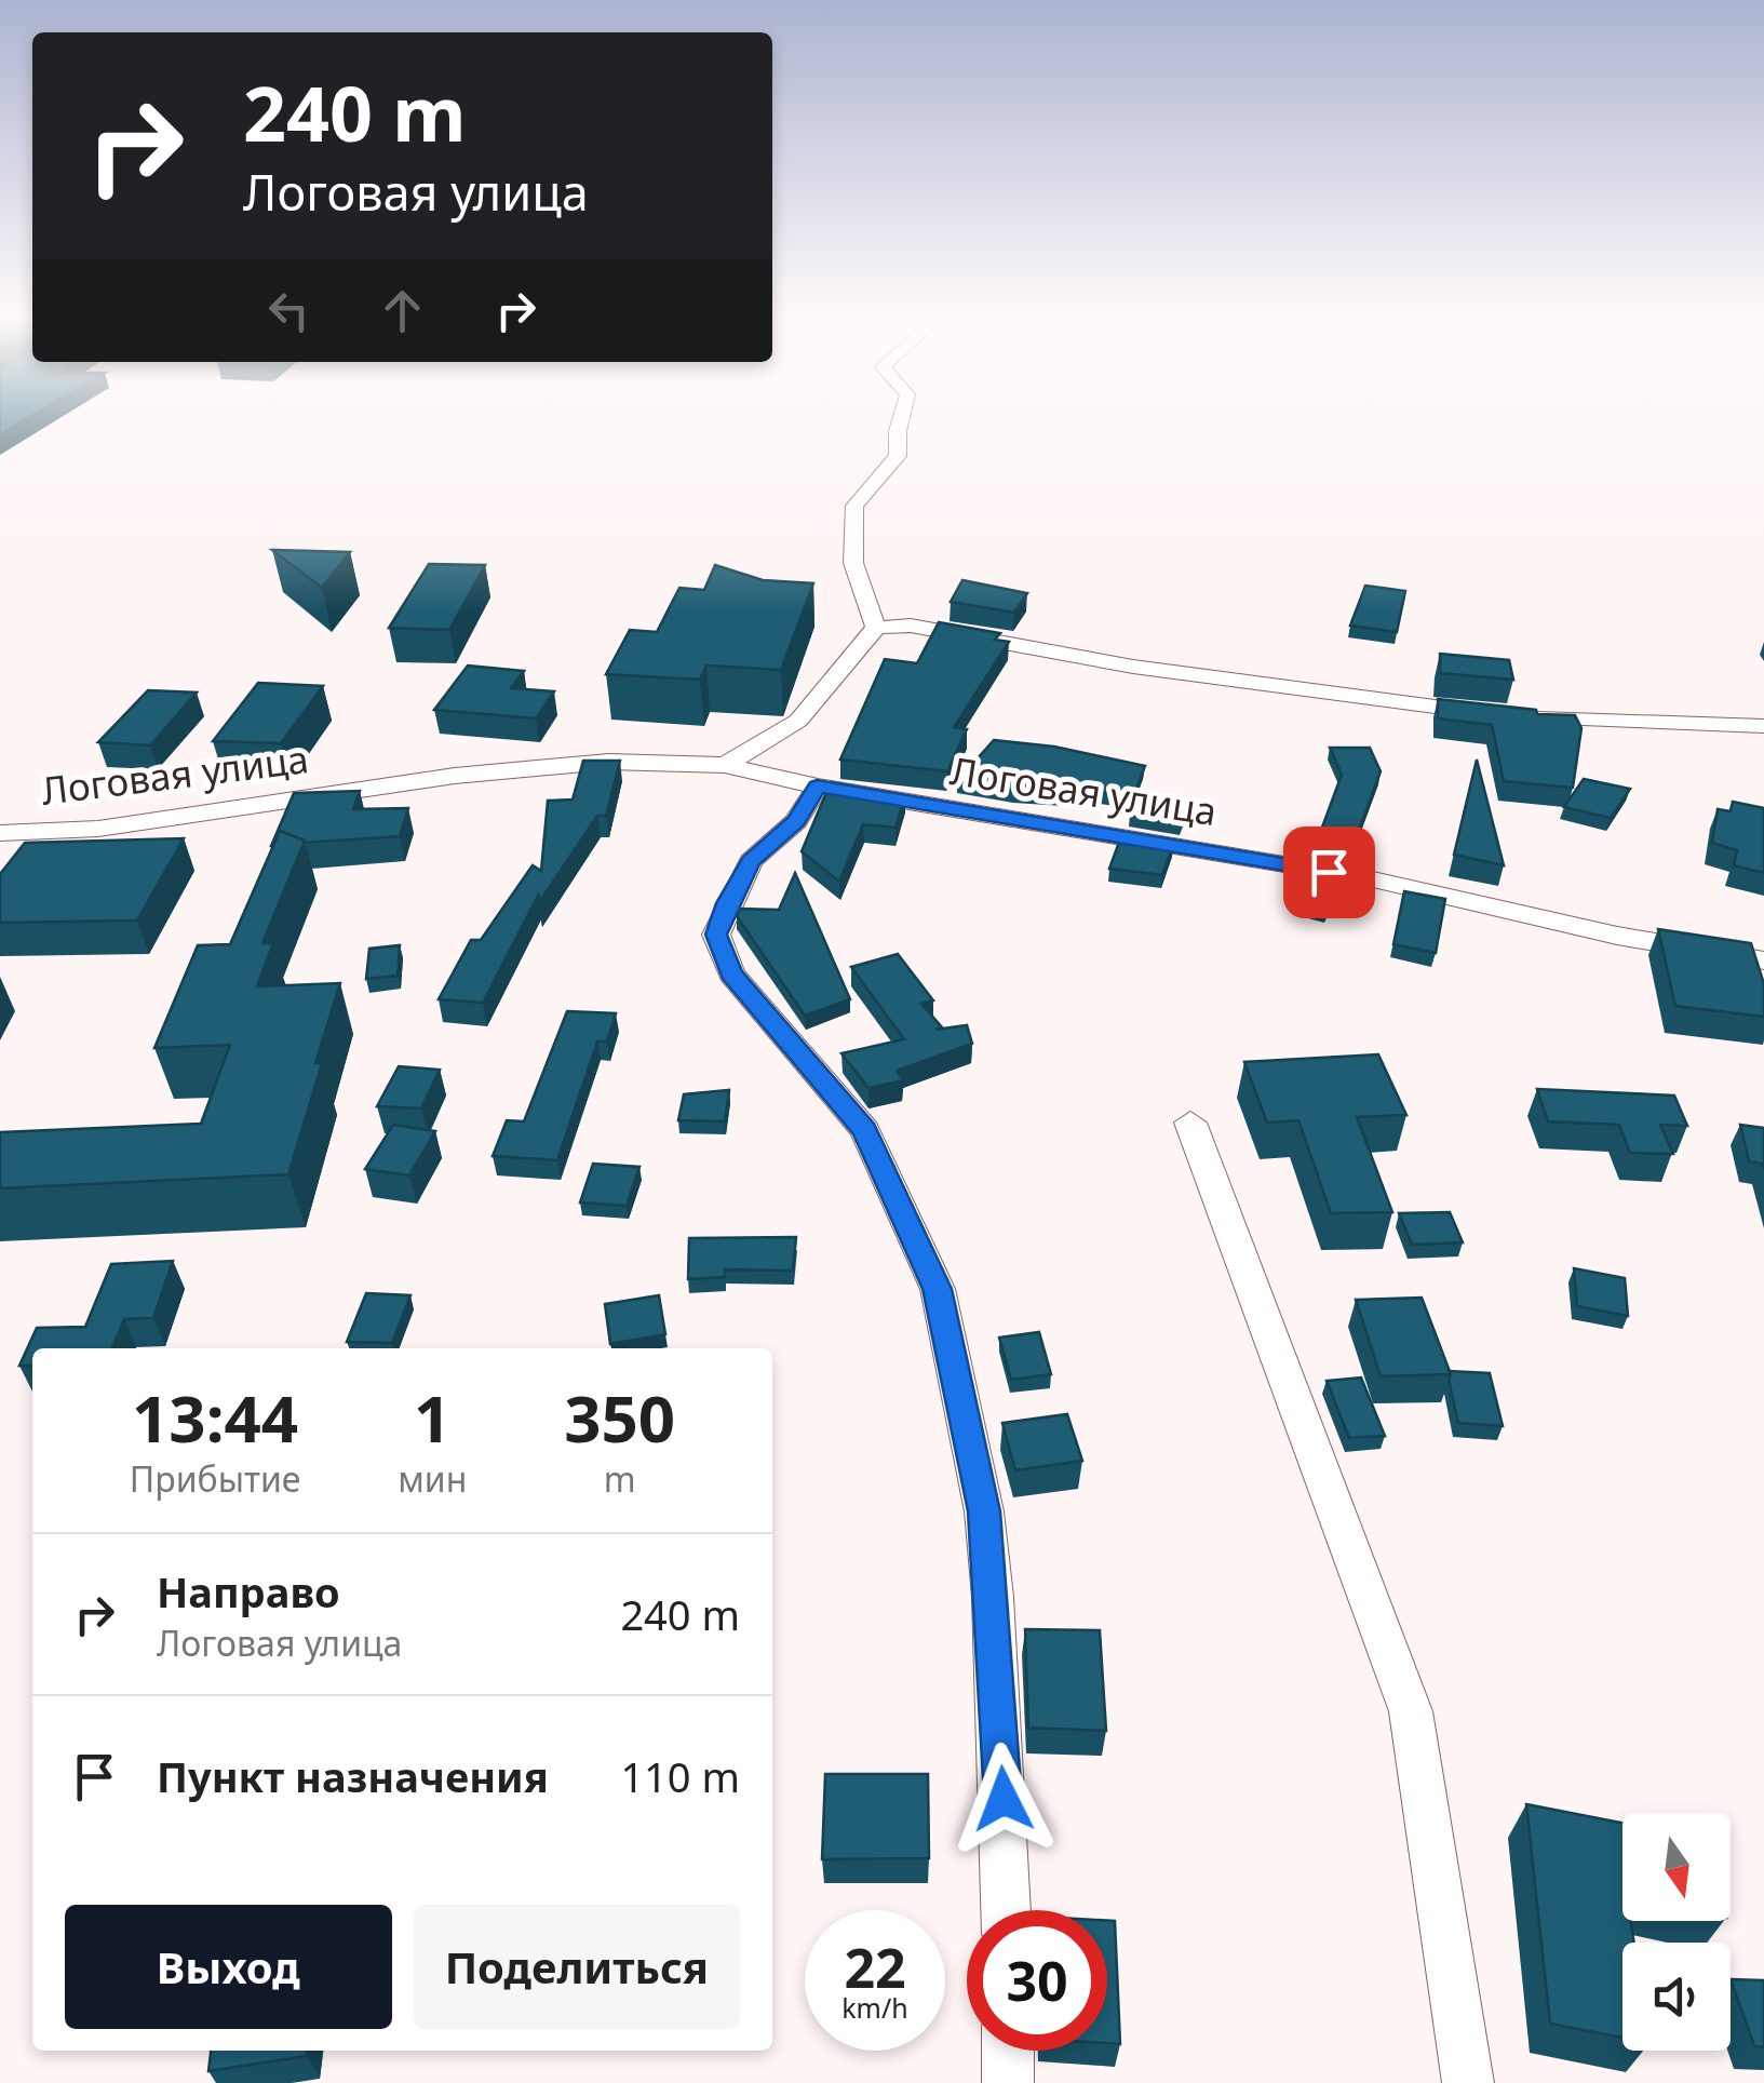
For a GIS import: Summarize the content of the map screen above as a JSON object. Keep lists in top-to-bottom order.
{
  "streets": {
    "street": ["Логовая улица"]
  },
  "north": "bottom",
  "page": {
    "turn": ["240 m", "Логовая улица"],
    "eta": [
      "13:44",
      "Прибытие",
      "1",
      "мин",
      "350",
      "m"
    ],
    "list": [
      {
        "name": "Направо",
        "note": "Логовая улица",
        "value": "240 m"
      },
      {
        "name": "Пункт назначения",
        "value": "110 m"
      }
    ],
    "buttons": ["Выход", "Поделиться"],
    "speed": "22 km/h",
    "limit": "30"
  }
}
